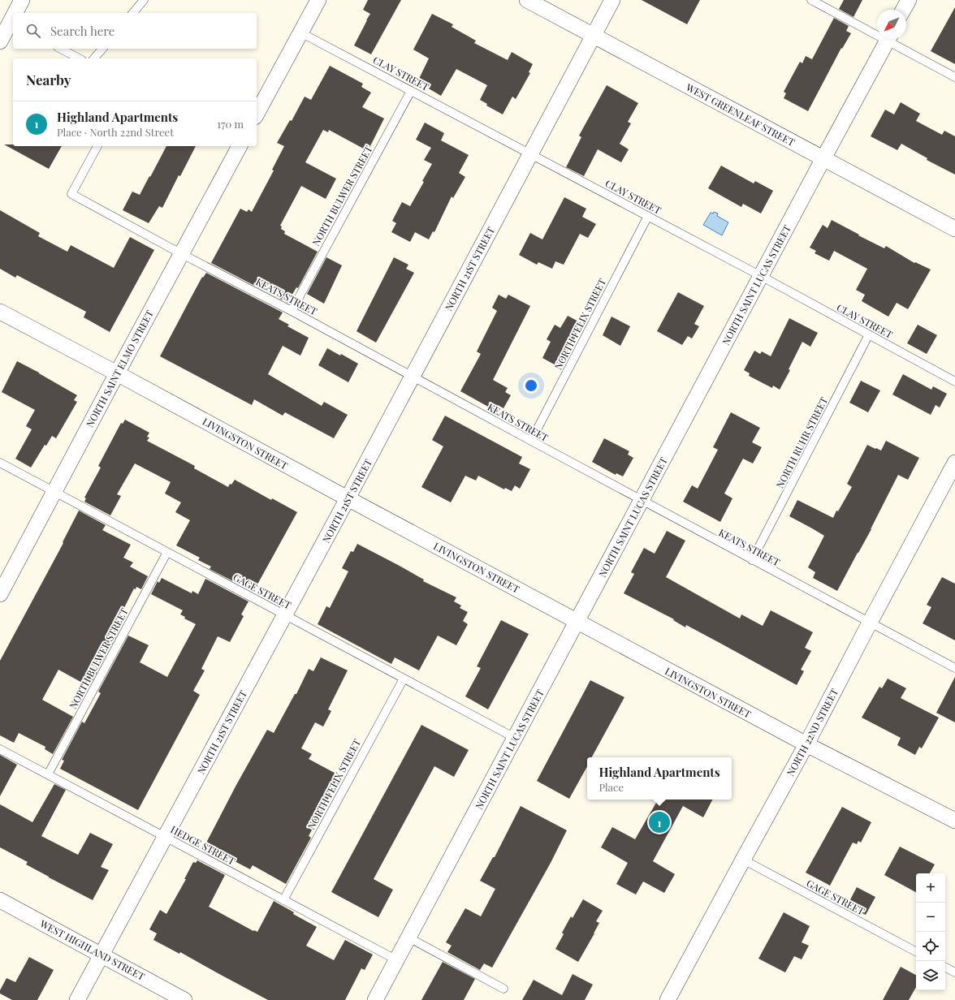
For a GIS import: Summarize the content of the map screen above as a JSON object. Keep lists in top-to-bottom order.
{
  "streets": {
    "street": [
      "WEST GREENLEAF STREET",
      "NORTH 21ST STREET",
      "NORTH SAINT LUCAS STREET",
      "NORTH SAINT ELMO STREET",
      "LIVINGSTON STREET",
      "NORTH 22ND STREET",
      "WEST HIGHLAND STREET"
    ],
    "lane": [
      "CLAY STREET",
      "NORTH BULWER STREET",
      "KEATS STREET",
      "NORTH FELIX STREET",
      "NORTH RUHR STREET",
      "GAGE STREET",
      "HEDGE STREET"
    ]
  },
  "crossings": [
    ["CLAY STREET", "NORTH BULWER STREET"],
    ["CLAY STREET", "NORTH 21ST STREET"],
    ["CLAY STREET", "NORTH SAINT LUCAS STREET"],
    ["CLAY STREET", "NORTH FELIX STREET"],
    ["CLAY STREET", "NORTH RUHR STREET"],
    ["WEST GREENLEAF STREET", "NORTH 21ST STREET"],
    ["WEST GREENLEAF STREET", "NORTH SAINT LUCAS STREET"],
    ["NORTH BULWER STREET", "KEATS STREET"],
    ["NORTH BULWER STREET", "GAGE STREET"],
    ["NORTH BULWER STREET", "HEDGE STREET"],
    ["NORTH 21ST STREET", "KEATS STREET"],
    ["NORTH 21ST STREET", "LIVINGSTON STREET"],
    ["NORTH 21ST STREET", "GAGE STREET"],
    ["NORTH 21ST STREET", "HEDGE STREET"],
    ["NORTH 21ST STREET", "WEST HIGHLAND STREET"],
    ["NORTH SAINT LUCAS STREET", "KEATS STREET"],
    ["NORTH SAINT LUCAS STREET", "LIVINGSTON STREET"],
    ["NORTH SAINT LUCAS STREET", "GAGE STREET"],
    ["NORTH SAINT LUCAS STREET", "HEDGE STREET"],
    ["KEATS STREET", "NORTH FELIX STREET"],
    ["KEATS STREET", "NORTH SAINT ELMO STREET"],
    ["KEATS STREET", "NORTH RUHR STREET"],
    ["KEATS STREET", "NORTH 22ND STREET"],
    ["NORTH FELIX STREET", "GAGE STREET"],
    ["NORTH FELIX STREET", "HEDGE STREET"],
    ["NORTH SAINT ELMO STREET", "LIVINGSTON STREET"],
    ["NORTH SAINT ELMO STREET", "GAGE STREET"],
    ["LIVINGSTON STREET", "NORTH 22ND STREET"],
    ["GAGE STREET", "NORTH 22ND STREET"]
  ],
  "north": "bottom left",
  "page": {
    "search": "Search here",
    "heading": "Nearby",
    "list": [
      {
        "mark": "1",
        "name": "Highland Apartments",
        "note": "Place · North 22nd Street",
        "value": "170 m"
      }
    ],
    "popup": ["Highland Apartments", "Place"],
    "pins": "1",
    "map_buttons": ["+", "−"]
  }
}
